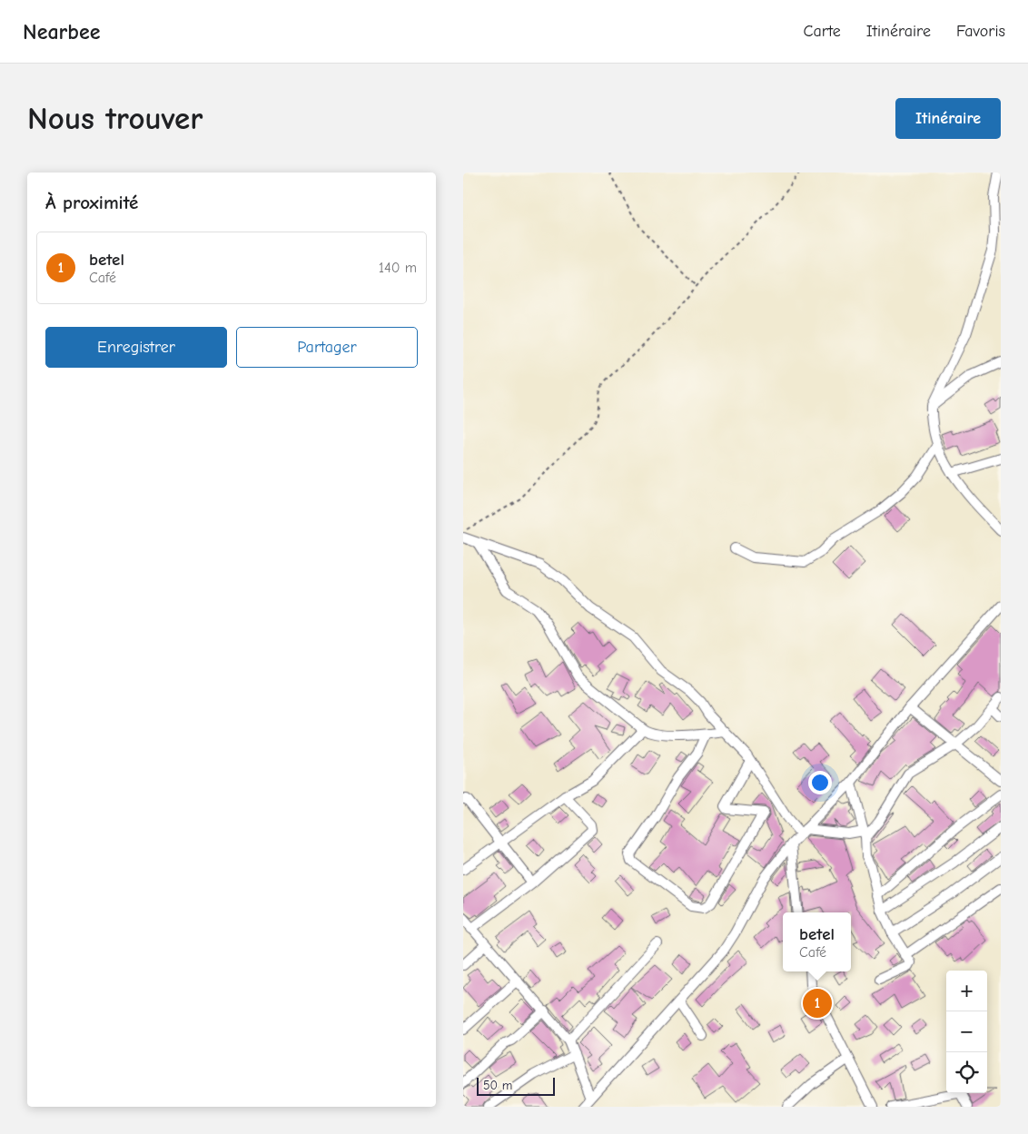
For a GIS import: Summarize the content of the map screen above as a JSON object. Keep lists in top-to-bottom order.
{
  "scale_bar": "50 m",
  "page": {
    "header": "Nearbee",
    "nav": ["Carte", "Itinéraire", "Favoris"],
    "buttons": [
      "Itinéraire",
      ["Enregistrer", "Partager"]
    ],
    "title": "Nous trouver",
    "heading": "À proximité",
    "list": [
      {
        "mark": "1",
        "name": "betel",
        "note": "Café",
        "value": "140 m"
      }
    ],
    "popup": ["betel", "Café"],
    "map_buttons": ["+", "−"],
    "pins": "1",
    "scale": "50 m"
  }
}
